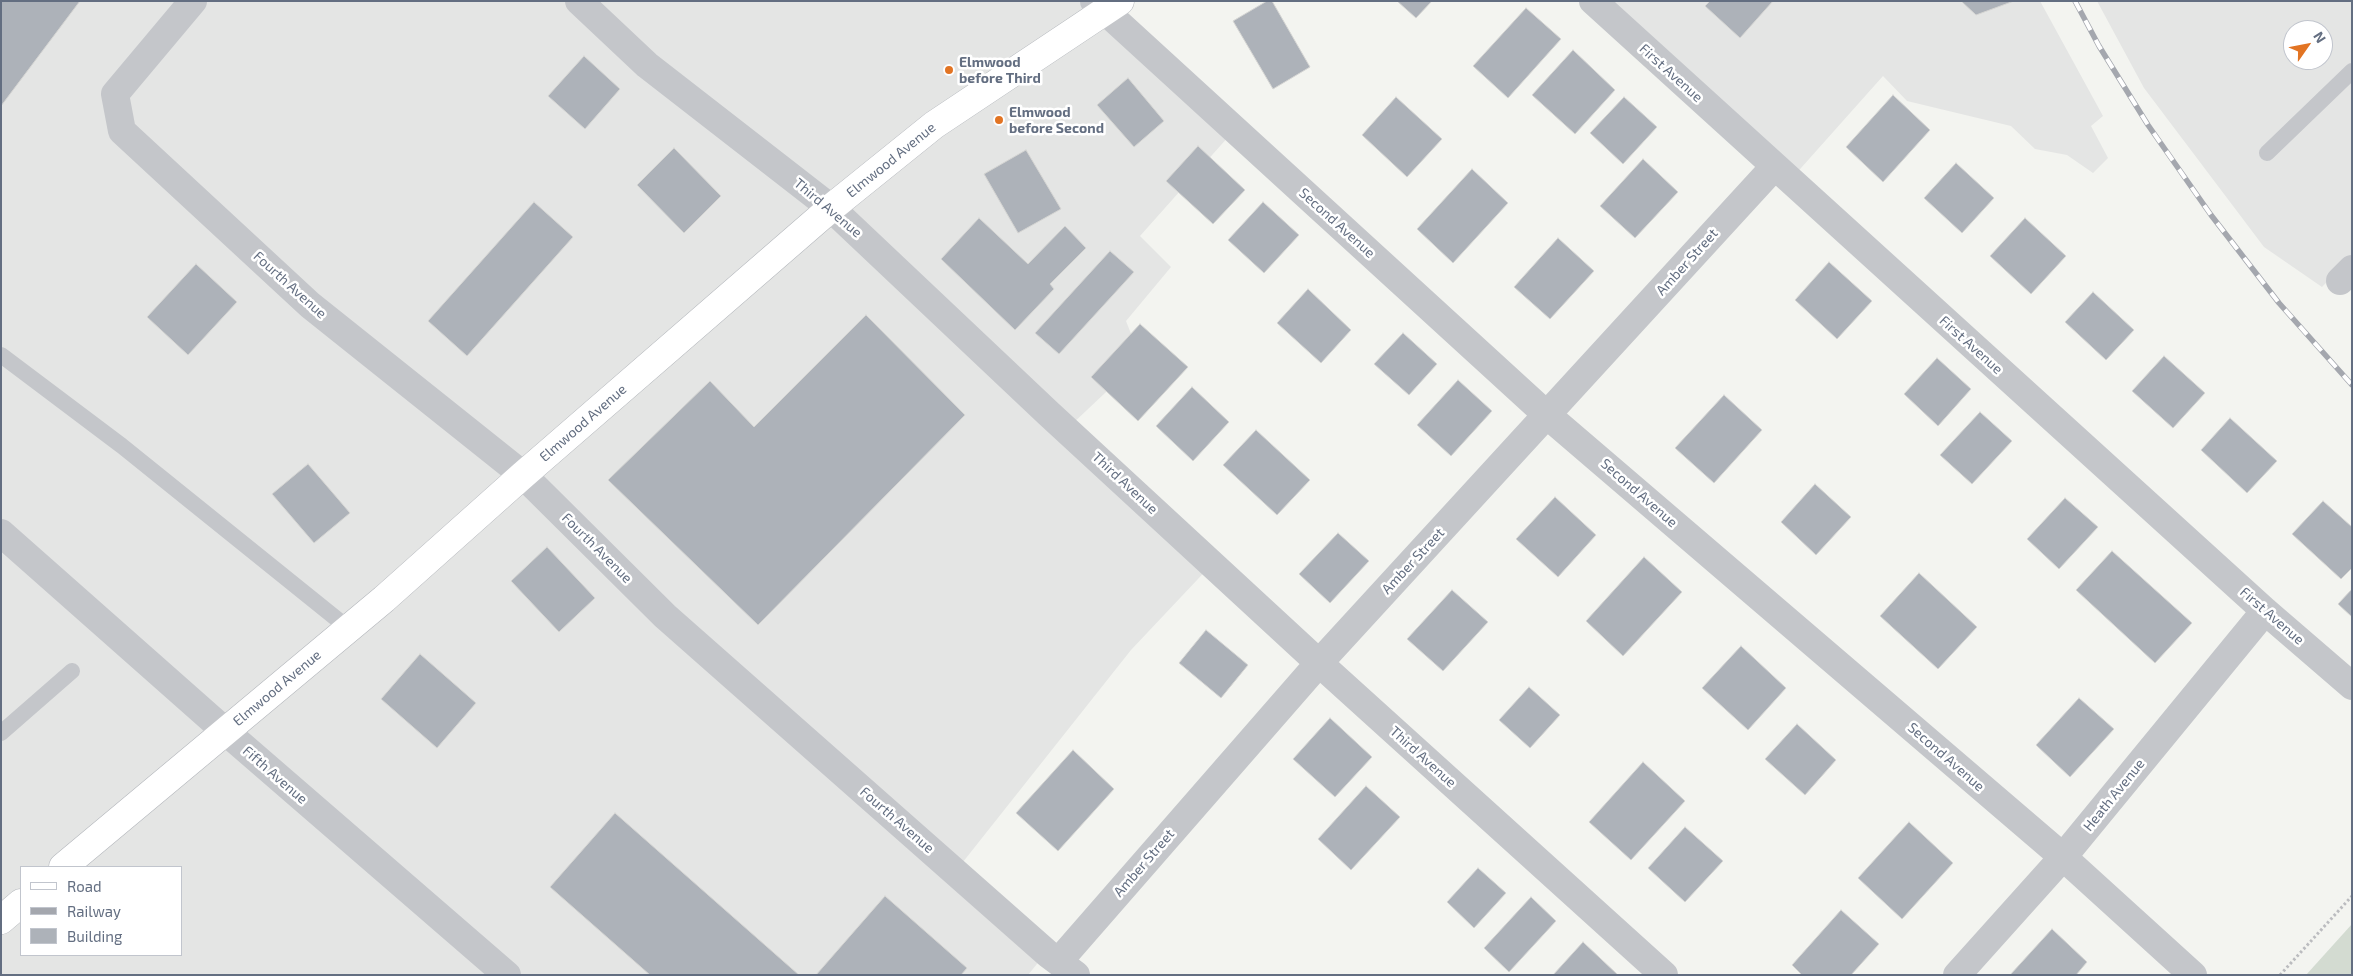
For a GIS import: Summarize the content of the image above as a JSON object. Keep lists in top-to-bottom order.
{
  "streets": {
    "main road": ["Elmwood Avenue"],
    "street": [
      "First Avenue",
      "Third Avenue",
      "Second Avenue",
      "Amber Street",
      "Fourth Avenue",
      "Fifth Avenue",
      "Heath Avenue"
    ]
  },
  "crossings": [
    ["First Avenue", "Amber Street"],
    ["First Avenue", "Heath Avenue"],
    ["Elmwood Avenue", "Third Avenue"],
    ["Elmwood Avenue", "Second Avenue"],
    ["Elmwood Avenue", "Fourth Avenue"],
    ["Elmwood Avenue", "Fifth Avenue"],
    ["Third Avenue", "Amber Street"],
    ["Second Avenue", "Amber Street"],
    ["Second Avenue", "Heath Avenue"],
    ["Amber Street", "Fourth Avenue"]
  ],
  "places": ["Elmwood before Third", "Elmwood before Second"],
  "legend": ["Road", "Railway", "Building"],
  "north": "top right"
}
